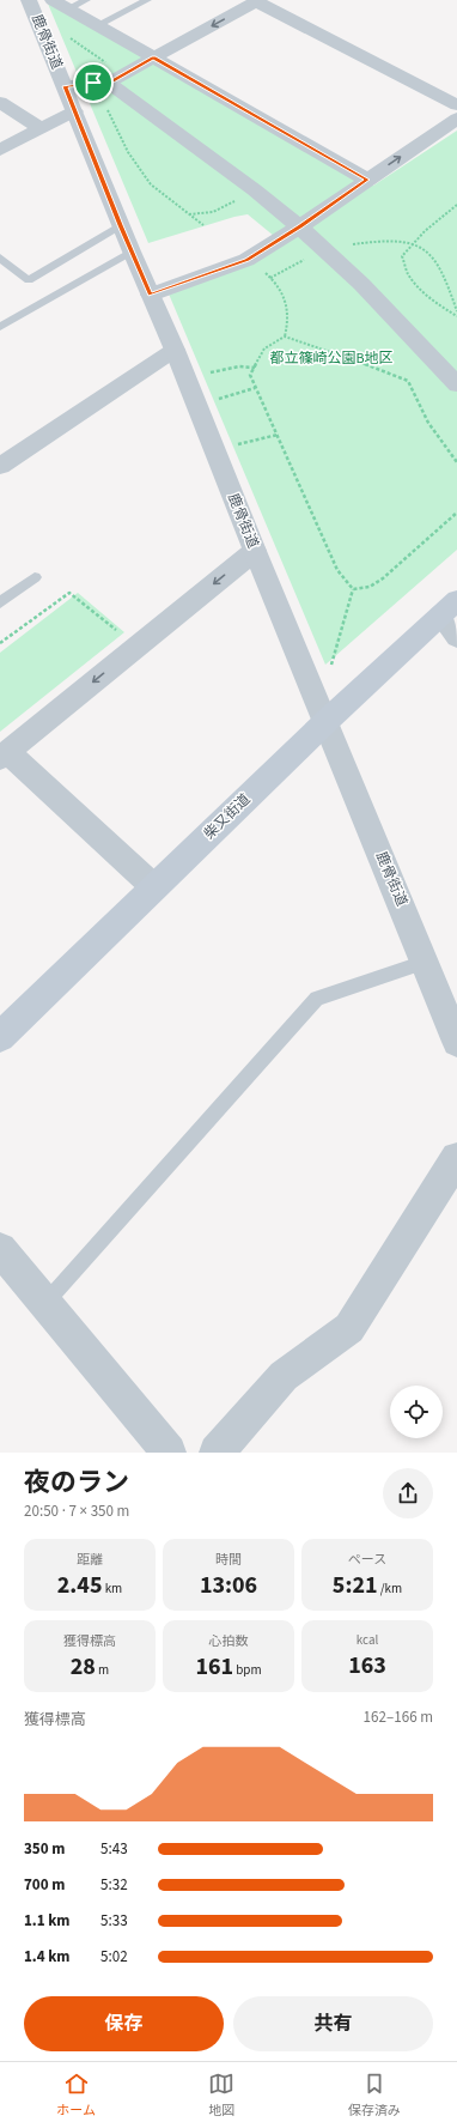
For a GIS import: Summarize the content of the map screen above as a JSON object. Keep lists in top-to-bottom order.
{
  "streets": {
    "main road": ["柴又街道"],
    "street": ["鹿骨街道"]
  },
  "crossings": [
    ["鹿骨街道", "柴又街道"]
  ],
  "parks": ["都立篠崎公園B地区"],
  "page": {
    "heading": ["夜のラン", "20:50 · 7 × 350 m"],
    "stats": [
      ["距離", "2.45 km"],
      ["時間", "13:06"],
      ["ペース", "5:21 /km"],
      ["獲得標高", "28 m"],
      ["心拍数", "161 bpm"],
      ["kcal", "163"]
    ],
    "chart": ["獲得標高", "162–166 m"],
    "list": [
      {
        "name": "350 m",
        "note": "5:43"
      },
      {
        "name": "700 m",
        "note": "5:32"
      },
      {
        "name": "1.1 km",
        "note": "5:33"
      },
      {
        "name": "1.4 km",
        "note": "5:02"
      }
    ],
    "buttons": ["保存", "共有"],
    "tabs": ["ホーム", "地図", "保存済み"]
  }
}
